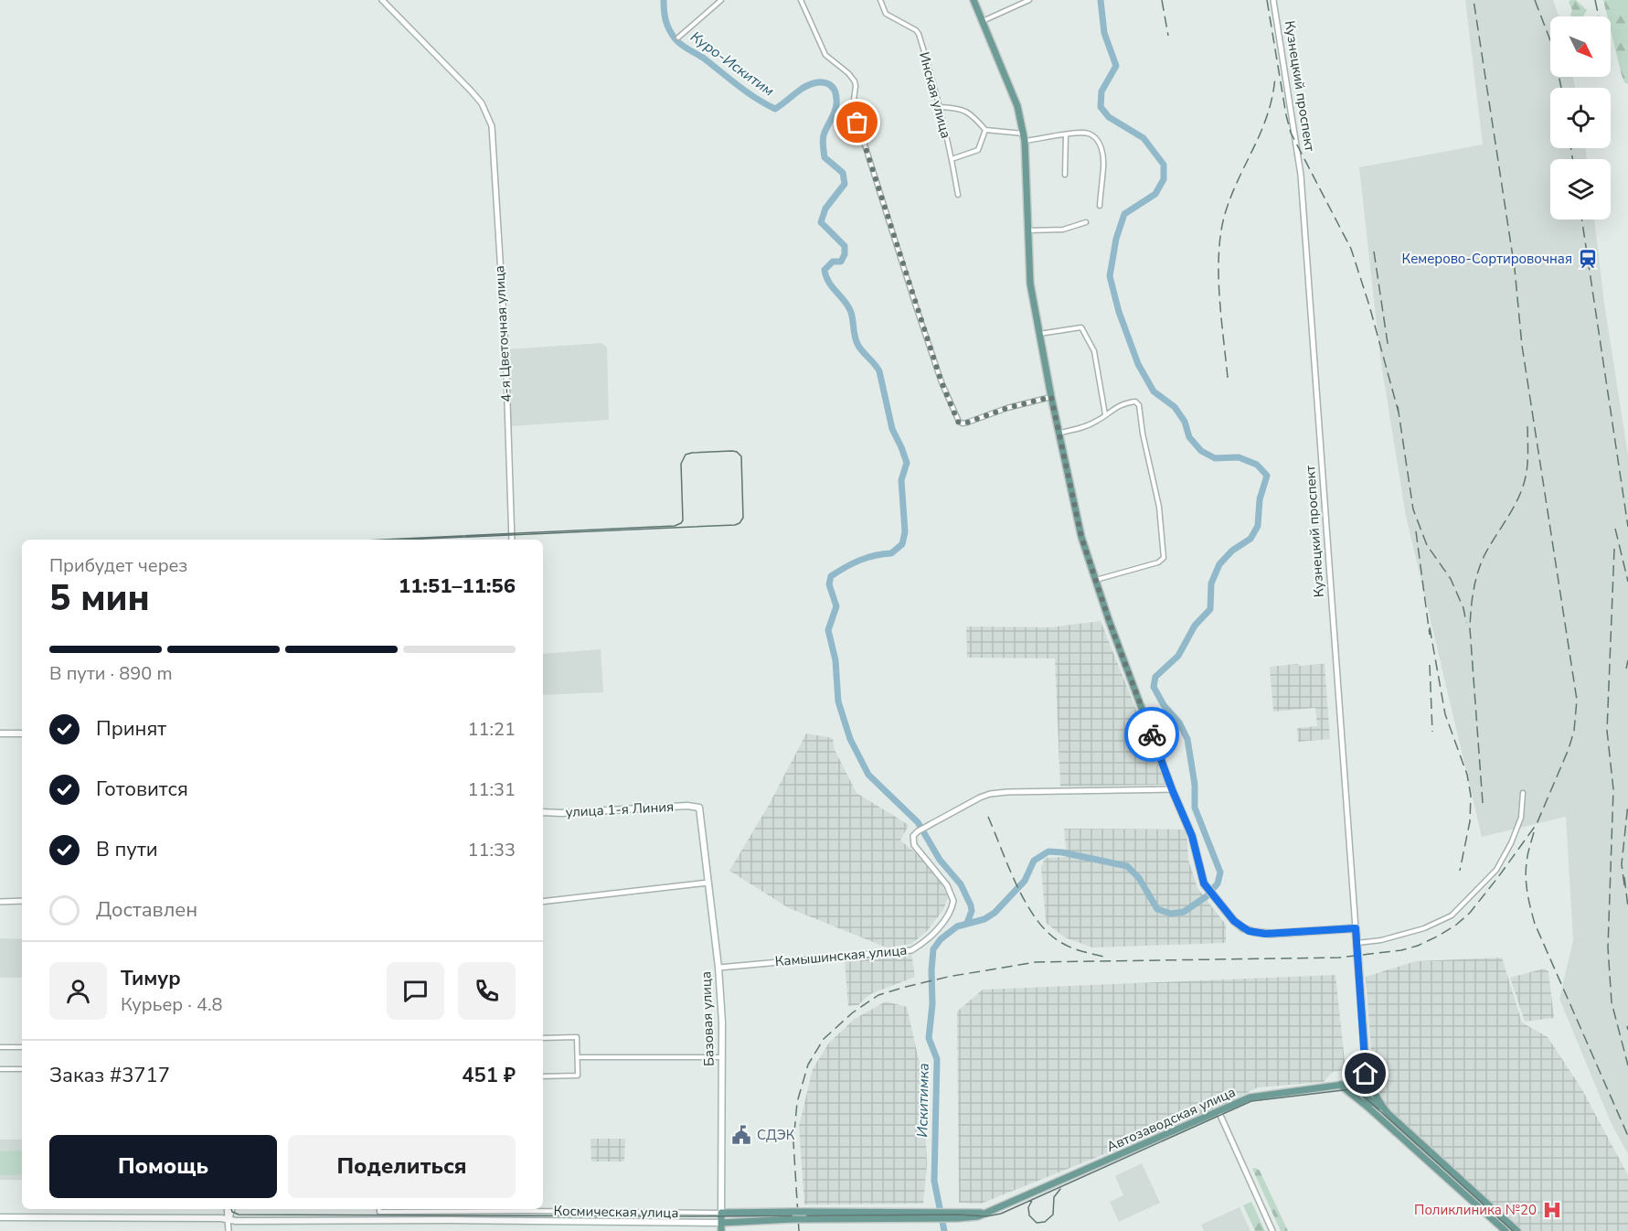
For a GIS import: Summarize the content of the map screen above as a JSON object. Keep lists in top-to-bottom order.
{
  "streets": {
    "main road": [
      "Кузнецкий проспект",
      "улица 1-я Линия",
      "Базовая улица",
      "Автозаводская улица",
      "Космическая улица"
    ],
    "street": ["Инская улица", "4-я Цветочная улица", "Камышинская улица"]
  },
  "crossings": [
    ["Кузнецкий проспект", "Автозаводская улица"],
    ["улица 1-я Линия", "Базовая улица"],
    ["Камышинская улица", "Базовая улица"],
    ["Базовая улица", "Автозаводская улица"],
    ["Базовая улица", "Космическая улица"],
    ["Автозаводская улица", "Космическая улица"]
  ],
  "water": ["Куро-Искитим", "Искитимка"],
  "places": {
    "station": ["Кемерово-Сортировочная"],
    "public building": ["СДЭК"],
    "hospital": ["Поликлиника №20"]
  },
  "north": "bottom right",
  "page": {
    "heading": ["5 мин", "Прибудет через", "11:51–11:56"],
    "panel": [
      "Тимур",
      "Курьер · 4.8",
      "Заказ #3717",
      "451 ₽"
    ],
    "bar": "В пути · 890 m",
    "list": [
      ["Принят", "11:21"],
      ["Готовится", "11:31"],
      ["В пути", "11:33"],
      "Доставлен"
    ],
    "buttons": ["Помощь", "Поделиться"]
  }
}
